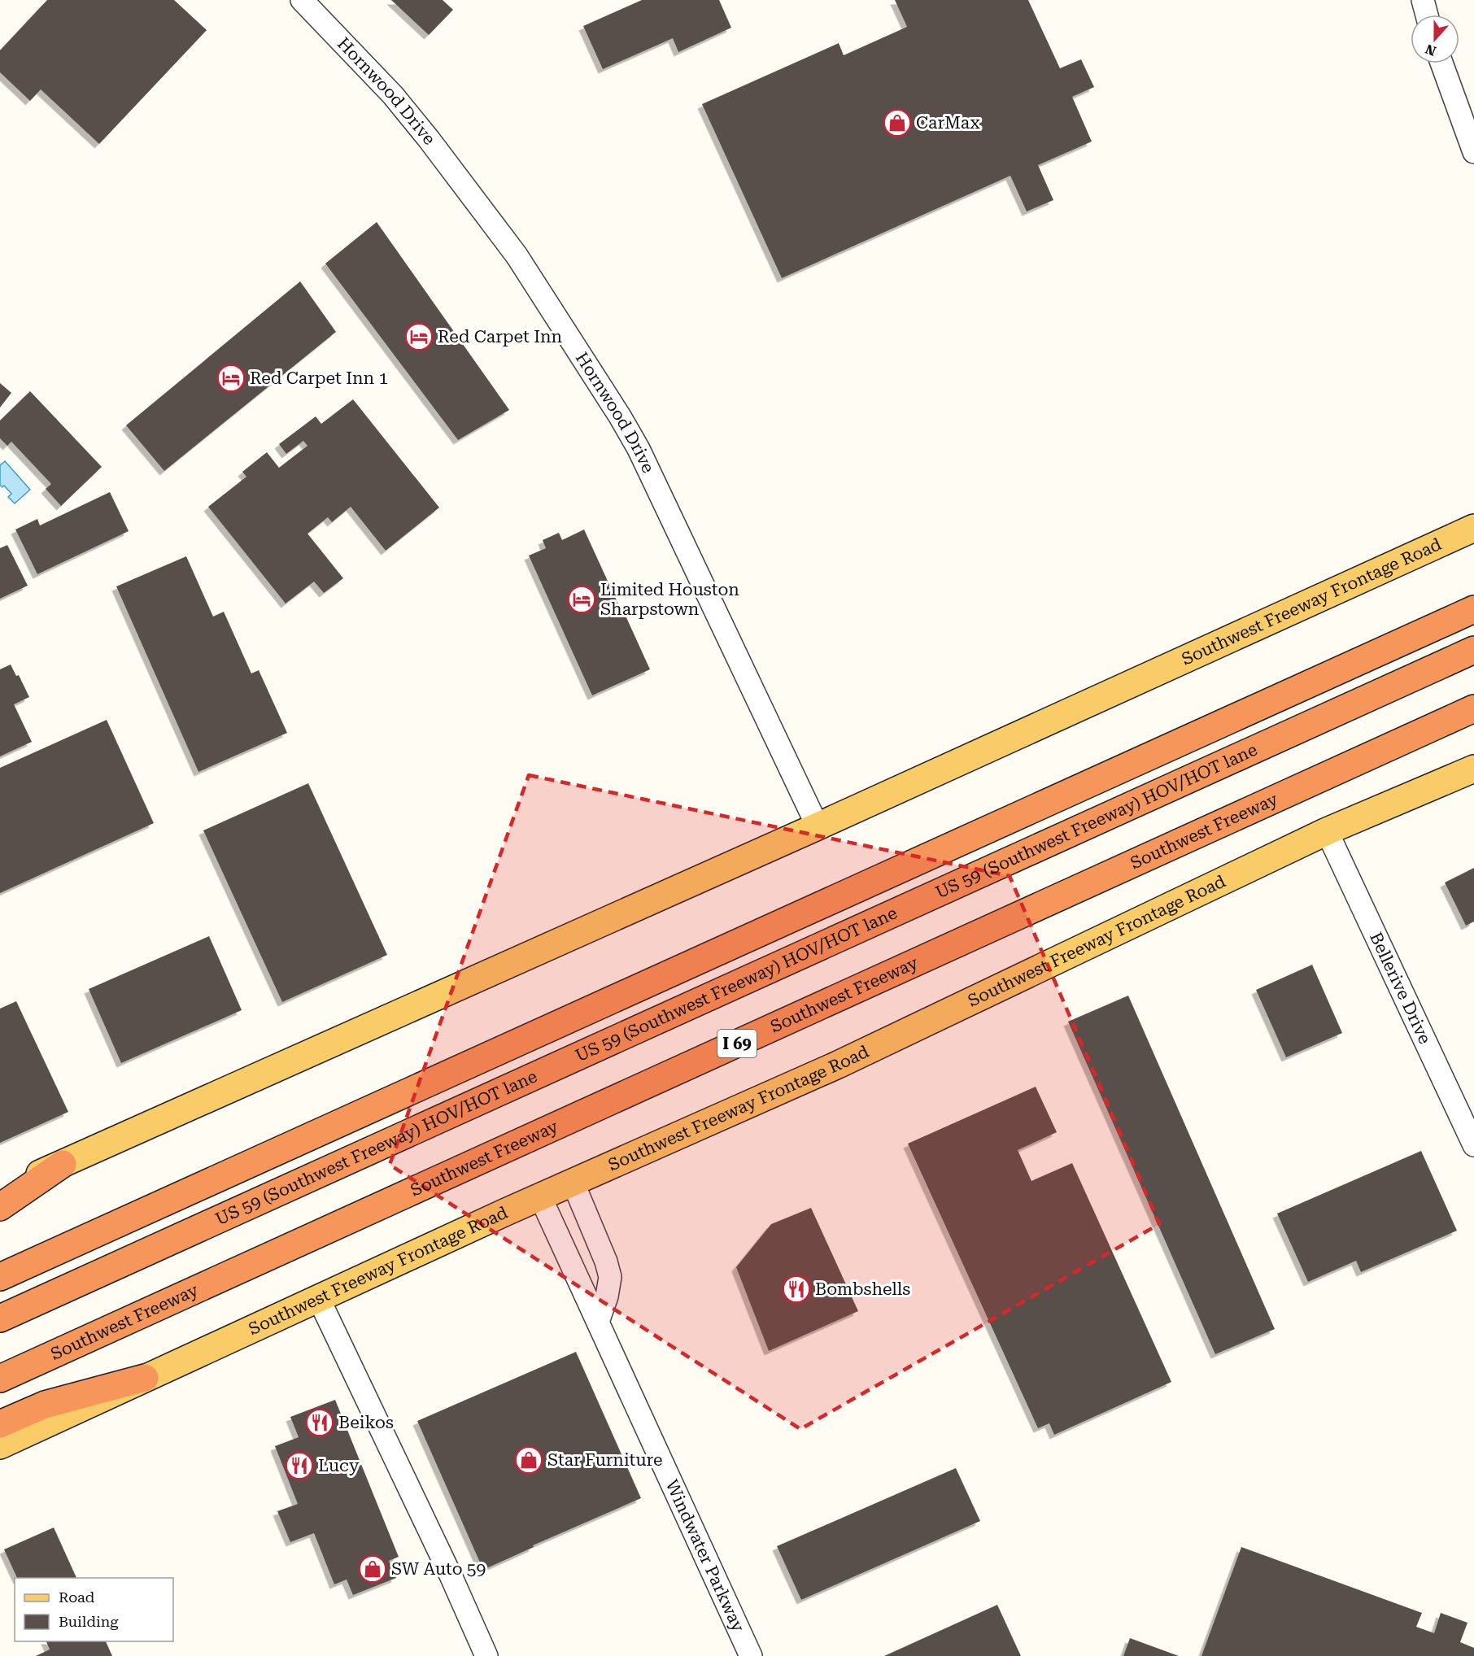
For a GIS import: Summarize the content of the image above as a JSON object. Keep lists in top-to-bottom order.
{
  "streets": {
    "highway": ["US 59 (Southwest Freeway) HOV/HOT lane", "Southwest Freeway", "I 69"],
    "main road": ["Southwest Freeway Frontage Road"],
    "street": ["Hornwood Drive", "Bellerive Drive", "Windwater Parkway"]
  },
  "crossings": [
    ["Hornwood Drive", "Southwest Freeway Frontage Road"],
    ["Southwest Freeway Frontage Road", "Bellerive Drive"],
    ["Southwest Freeway Frontage Road", "Windwater Parkway"]
  ],
  "places": {
    "shop": ["CarMax", "Star Furniture", "SW Auto 59"],
    "hotel": ["Red Carpet Inn", "Red Carpet Inn 1", "Limited Houston Sharpstown"],
    "restaurant": ["Bombshells", "Beikos", "Lucy"]
  },
  "legend": ["Road", "Building"],
  "north": "bottom"
}
